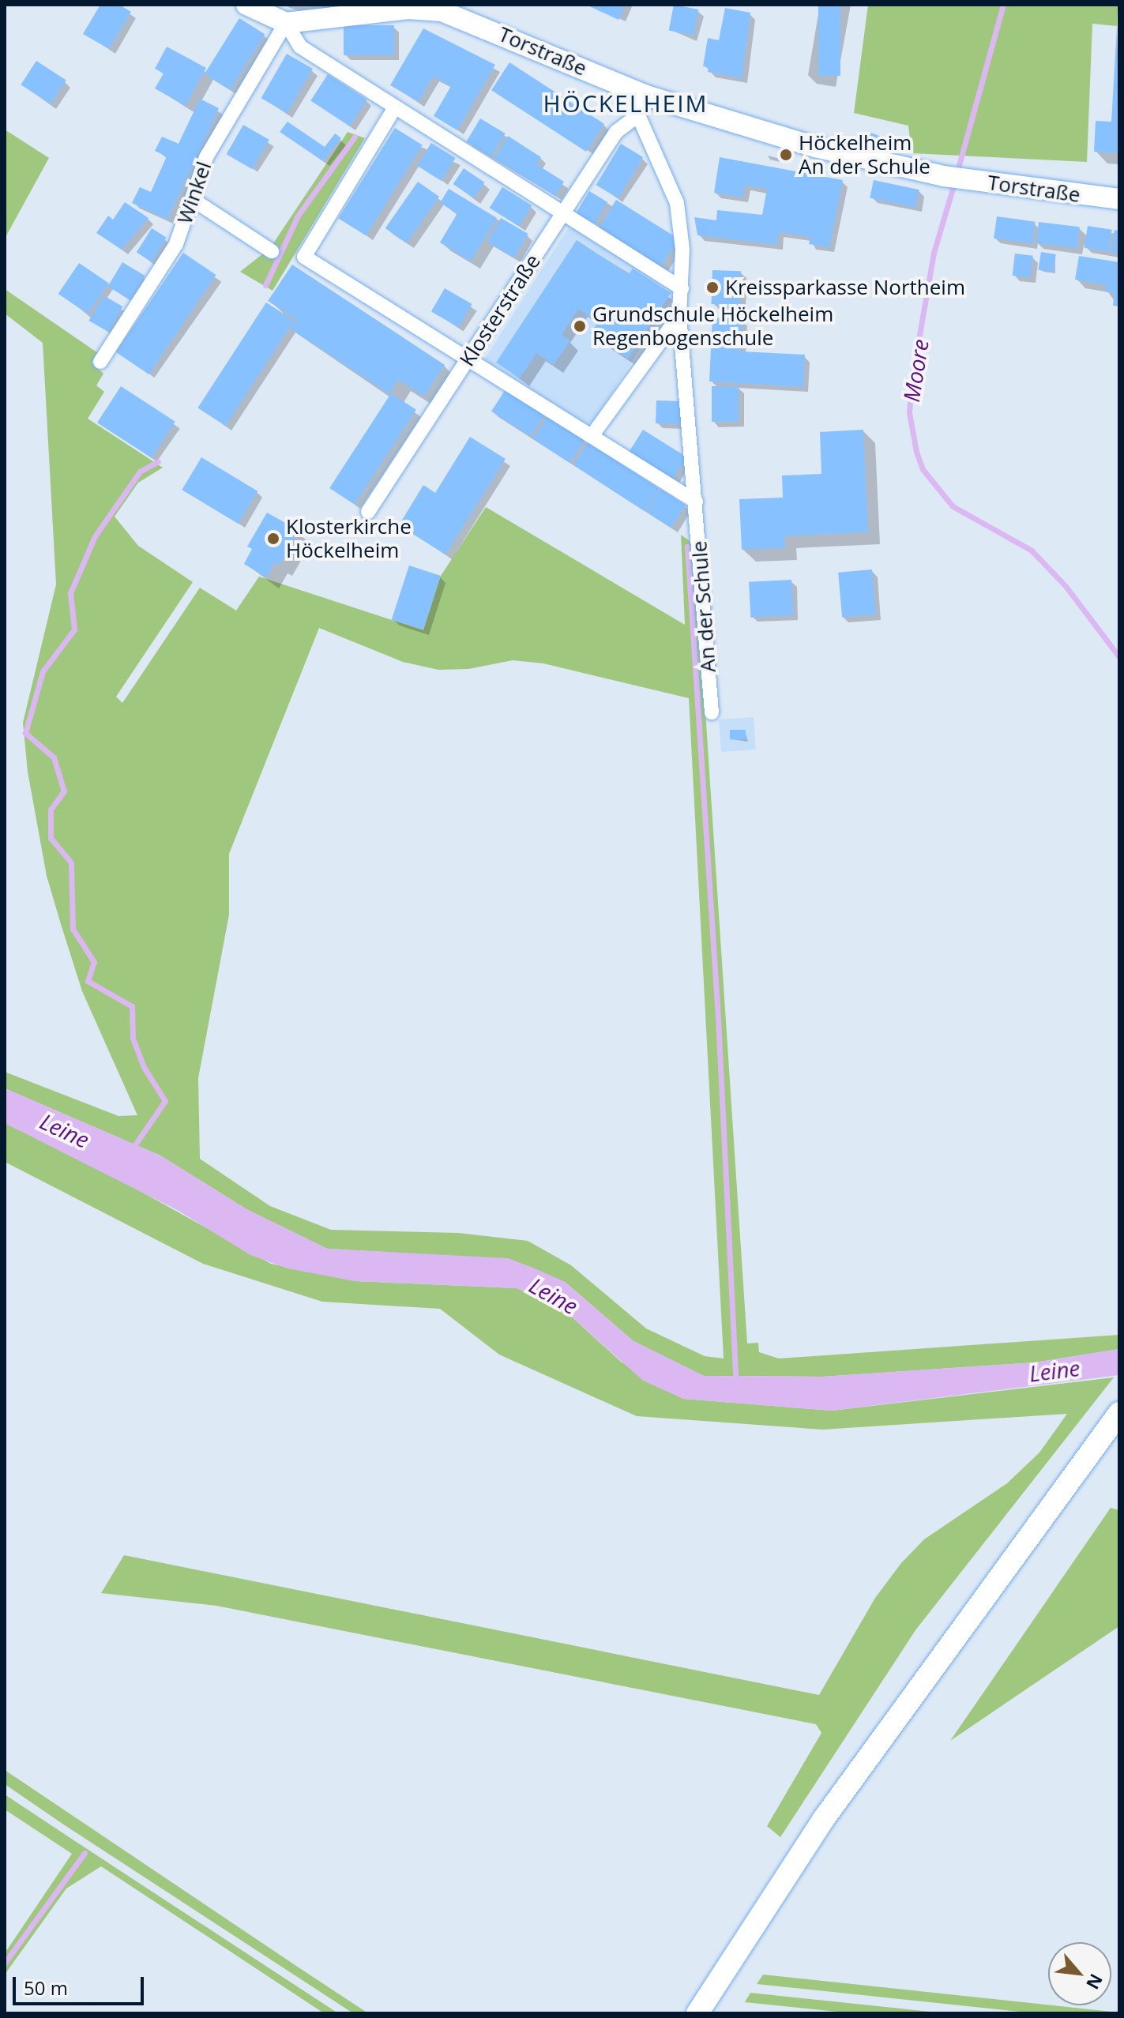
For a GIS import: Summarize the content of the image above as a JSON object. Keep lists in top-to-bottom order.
{
  "streets": {
    "street": [
      "Torstraße",
      "Winkel",
      "Klosterstraße",
      "An der Schule"
    ]
  },
  "crossings": [
    ["Torstraße", "Winkel"],
    ["Klosterstraße", "An der Schule"]
  ],
  "districts": ["HÖCKELHEIM"],
  "water": ["Moore", "Leine"],
  "places": [
    "Höckelheim An der Schule",
    "Kreissparkasse Northeim",
    "Grundschule Höckelheim Regenbogenschule",
    "Klosterkirche Höckelheim"
  ],
  "scale_bar": "50 m",
  "north": "bottom right"
}
